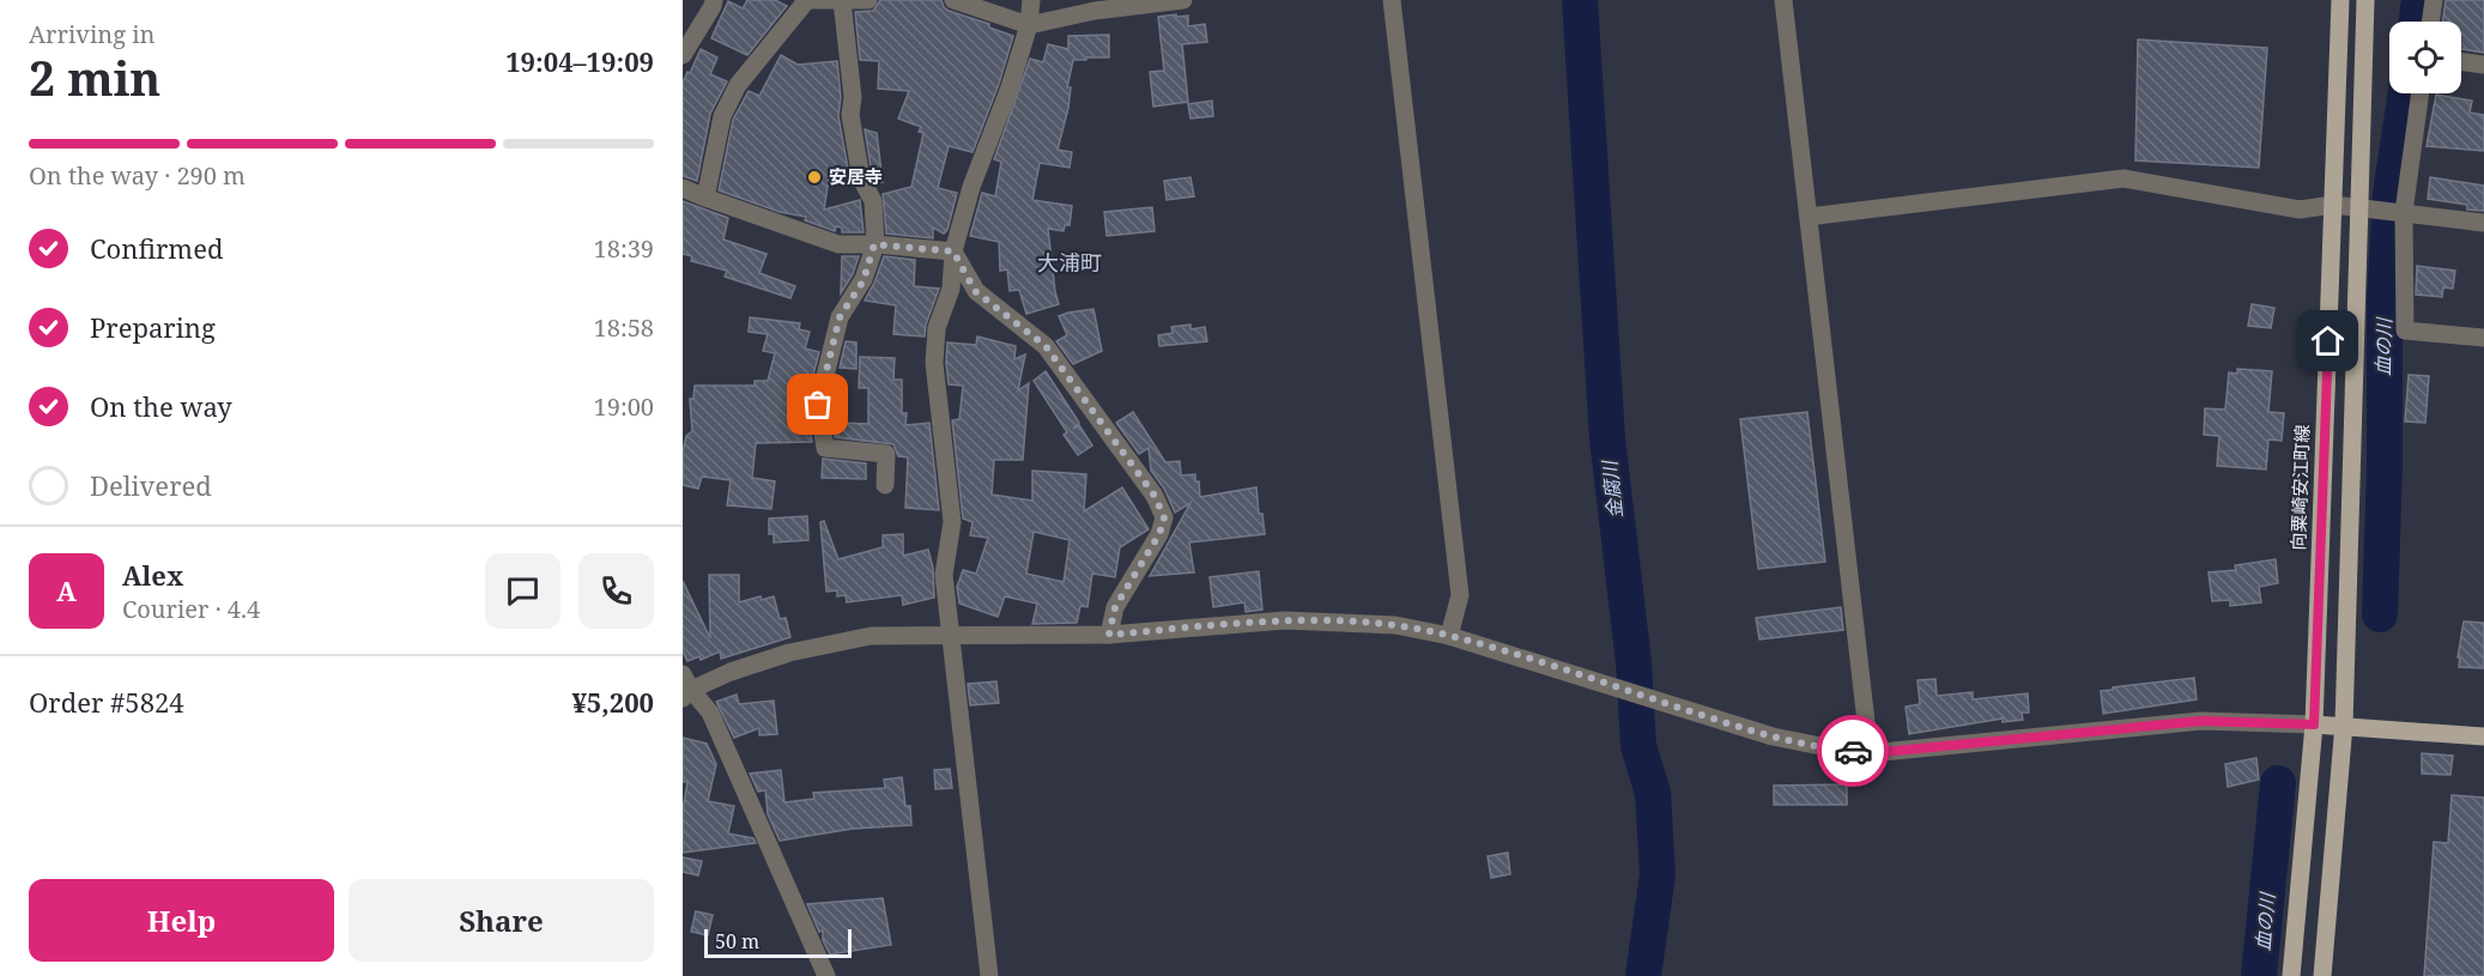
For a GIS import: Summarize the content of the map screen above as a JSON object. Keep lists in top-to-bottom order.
{
  "streets": {
    "main road": ["向粟崎安江町線"]
  },
  "districts": ["大浦町"],
  "water": ["血の川", "金腐川"],
  "places": ["安居寺"],
  "scale_bar": "50 m",
  "page": {
    "heading": ["2 min", "Arriving in", "19:04–19:09"],
    "panel": [
      "Alex",
      "Courier · 4.4",
      "Order #5824",
      "¥5,200"
    ],
    "bar": "On the way · 290 m",
    "list": [
      ["Confirmed", "18:39"],
      ["Preparing", "18:58"],
      ["On the way", "19:00"],
      "Delivered"
    ],
    "round": "A",
    "buttons": ["Help", "Share"],
    "scale": "50 m"
  }
}
